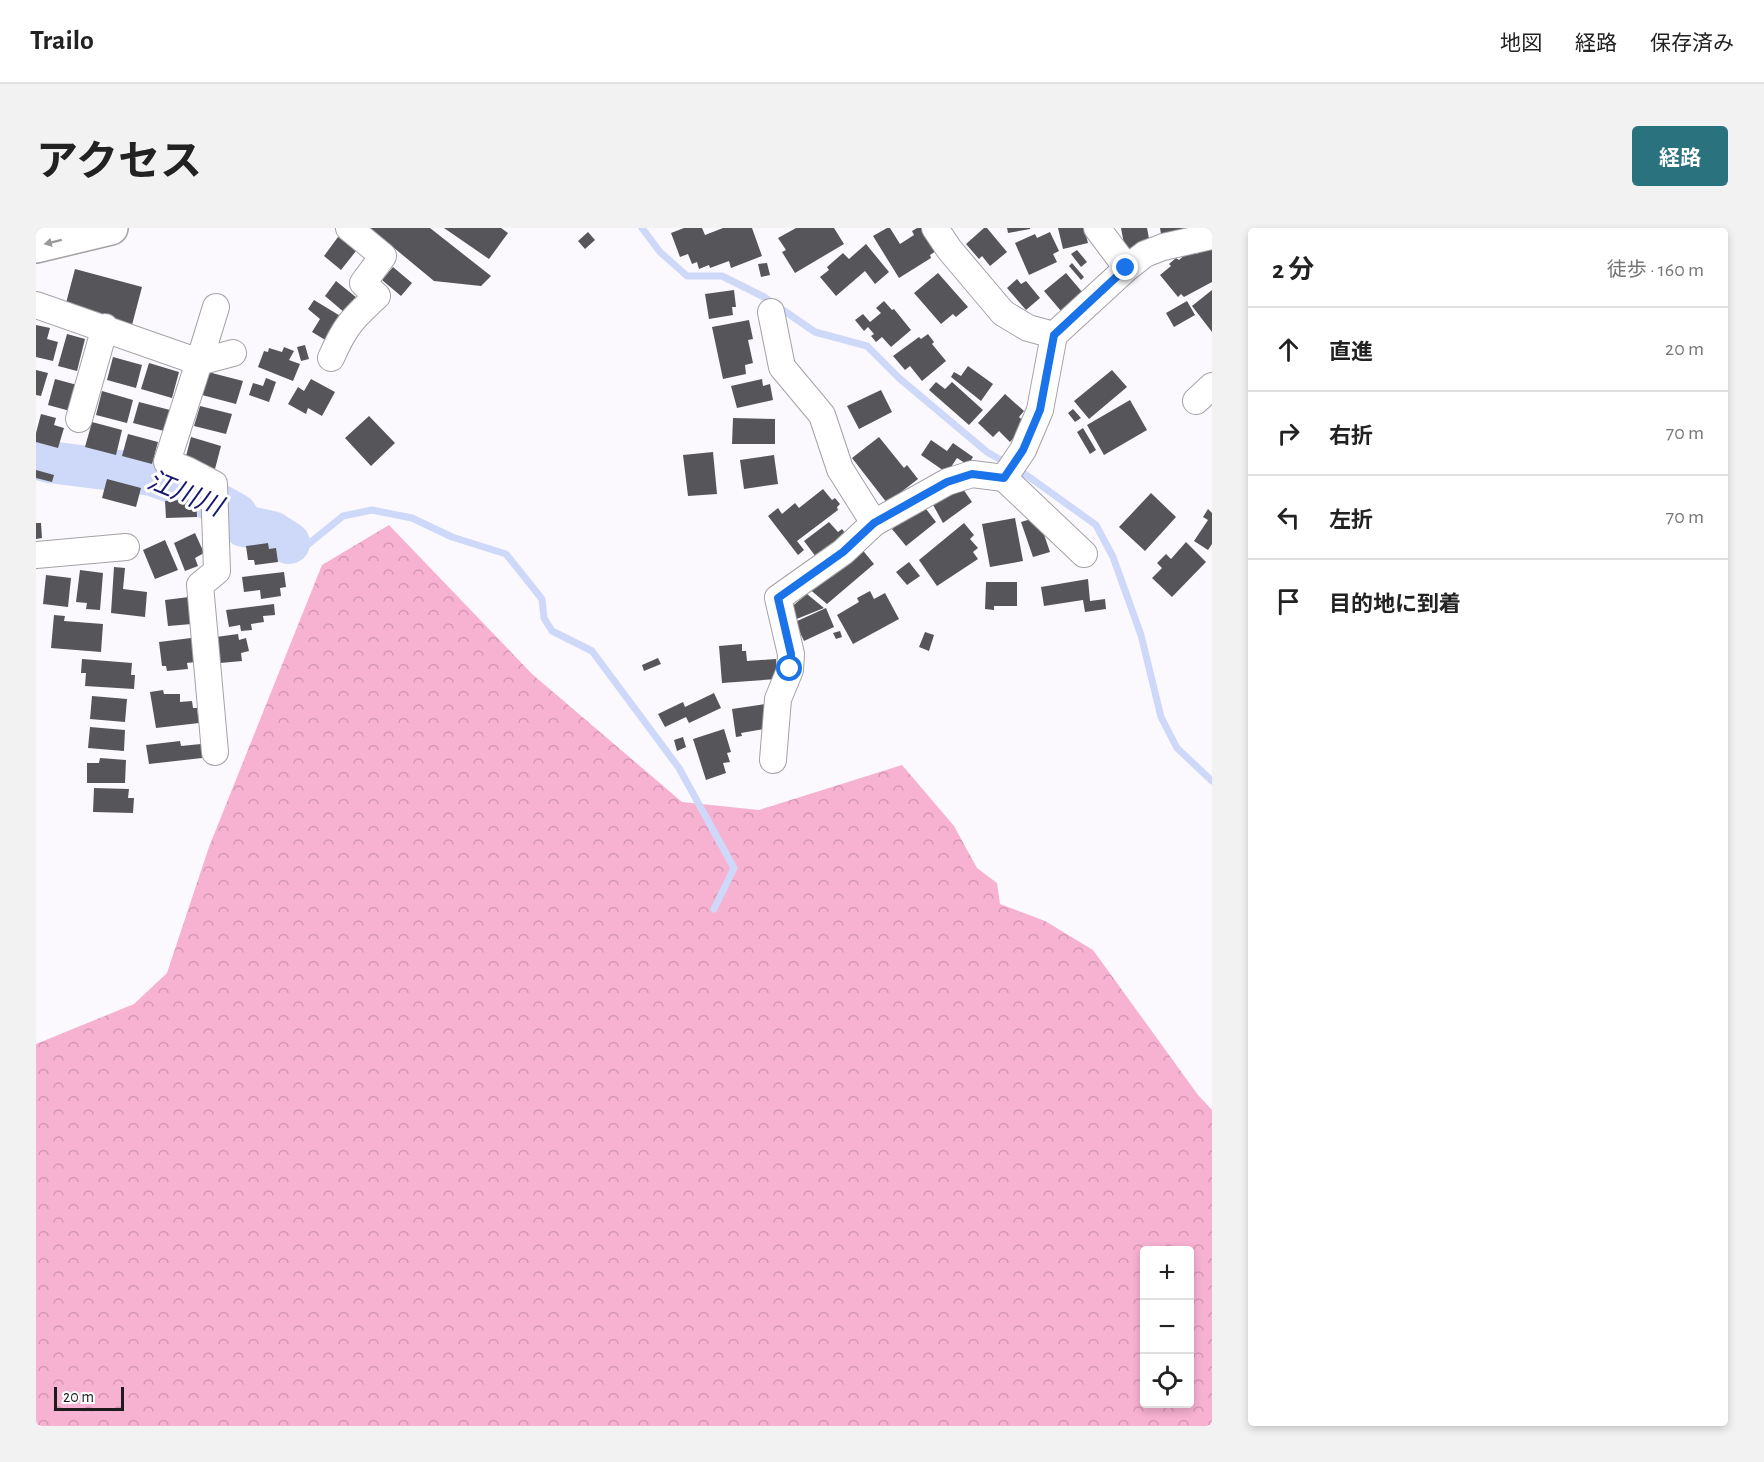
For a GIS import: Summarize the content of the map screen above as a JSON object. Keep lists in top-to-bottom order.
{
  "water": ["江川川"],
  "scale_bar": "20 m",
  "page": {
    "header": "Trailo",
    "nav": ["地図", "経路", "保存済み"],
    "title": "アクセス",
    "buttons": "経路",
    "heading": ["2 分", "徒歩 · 160 m"],
    "list": [
      ["直進", "20 m"],
      ["右折", "70 m"],
      ["左折", "70 m"],
      "目的地に到着"
    ],
    "map_buttons": ["+", "−"],
    "scale": "20 m"
  }
}
